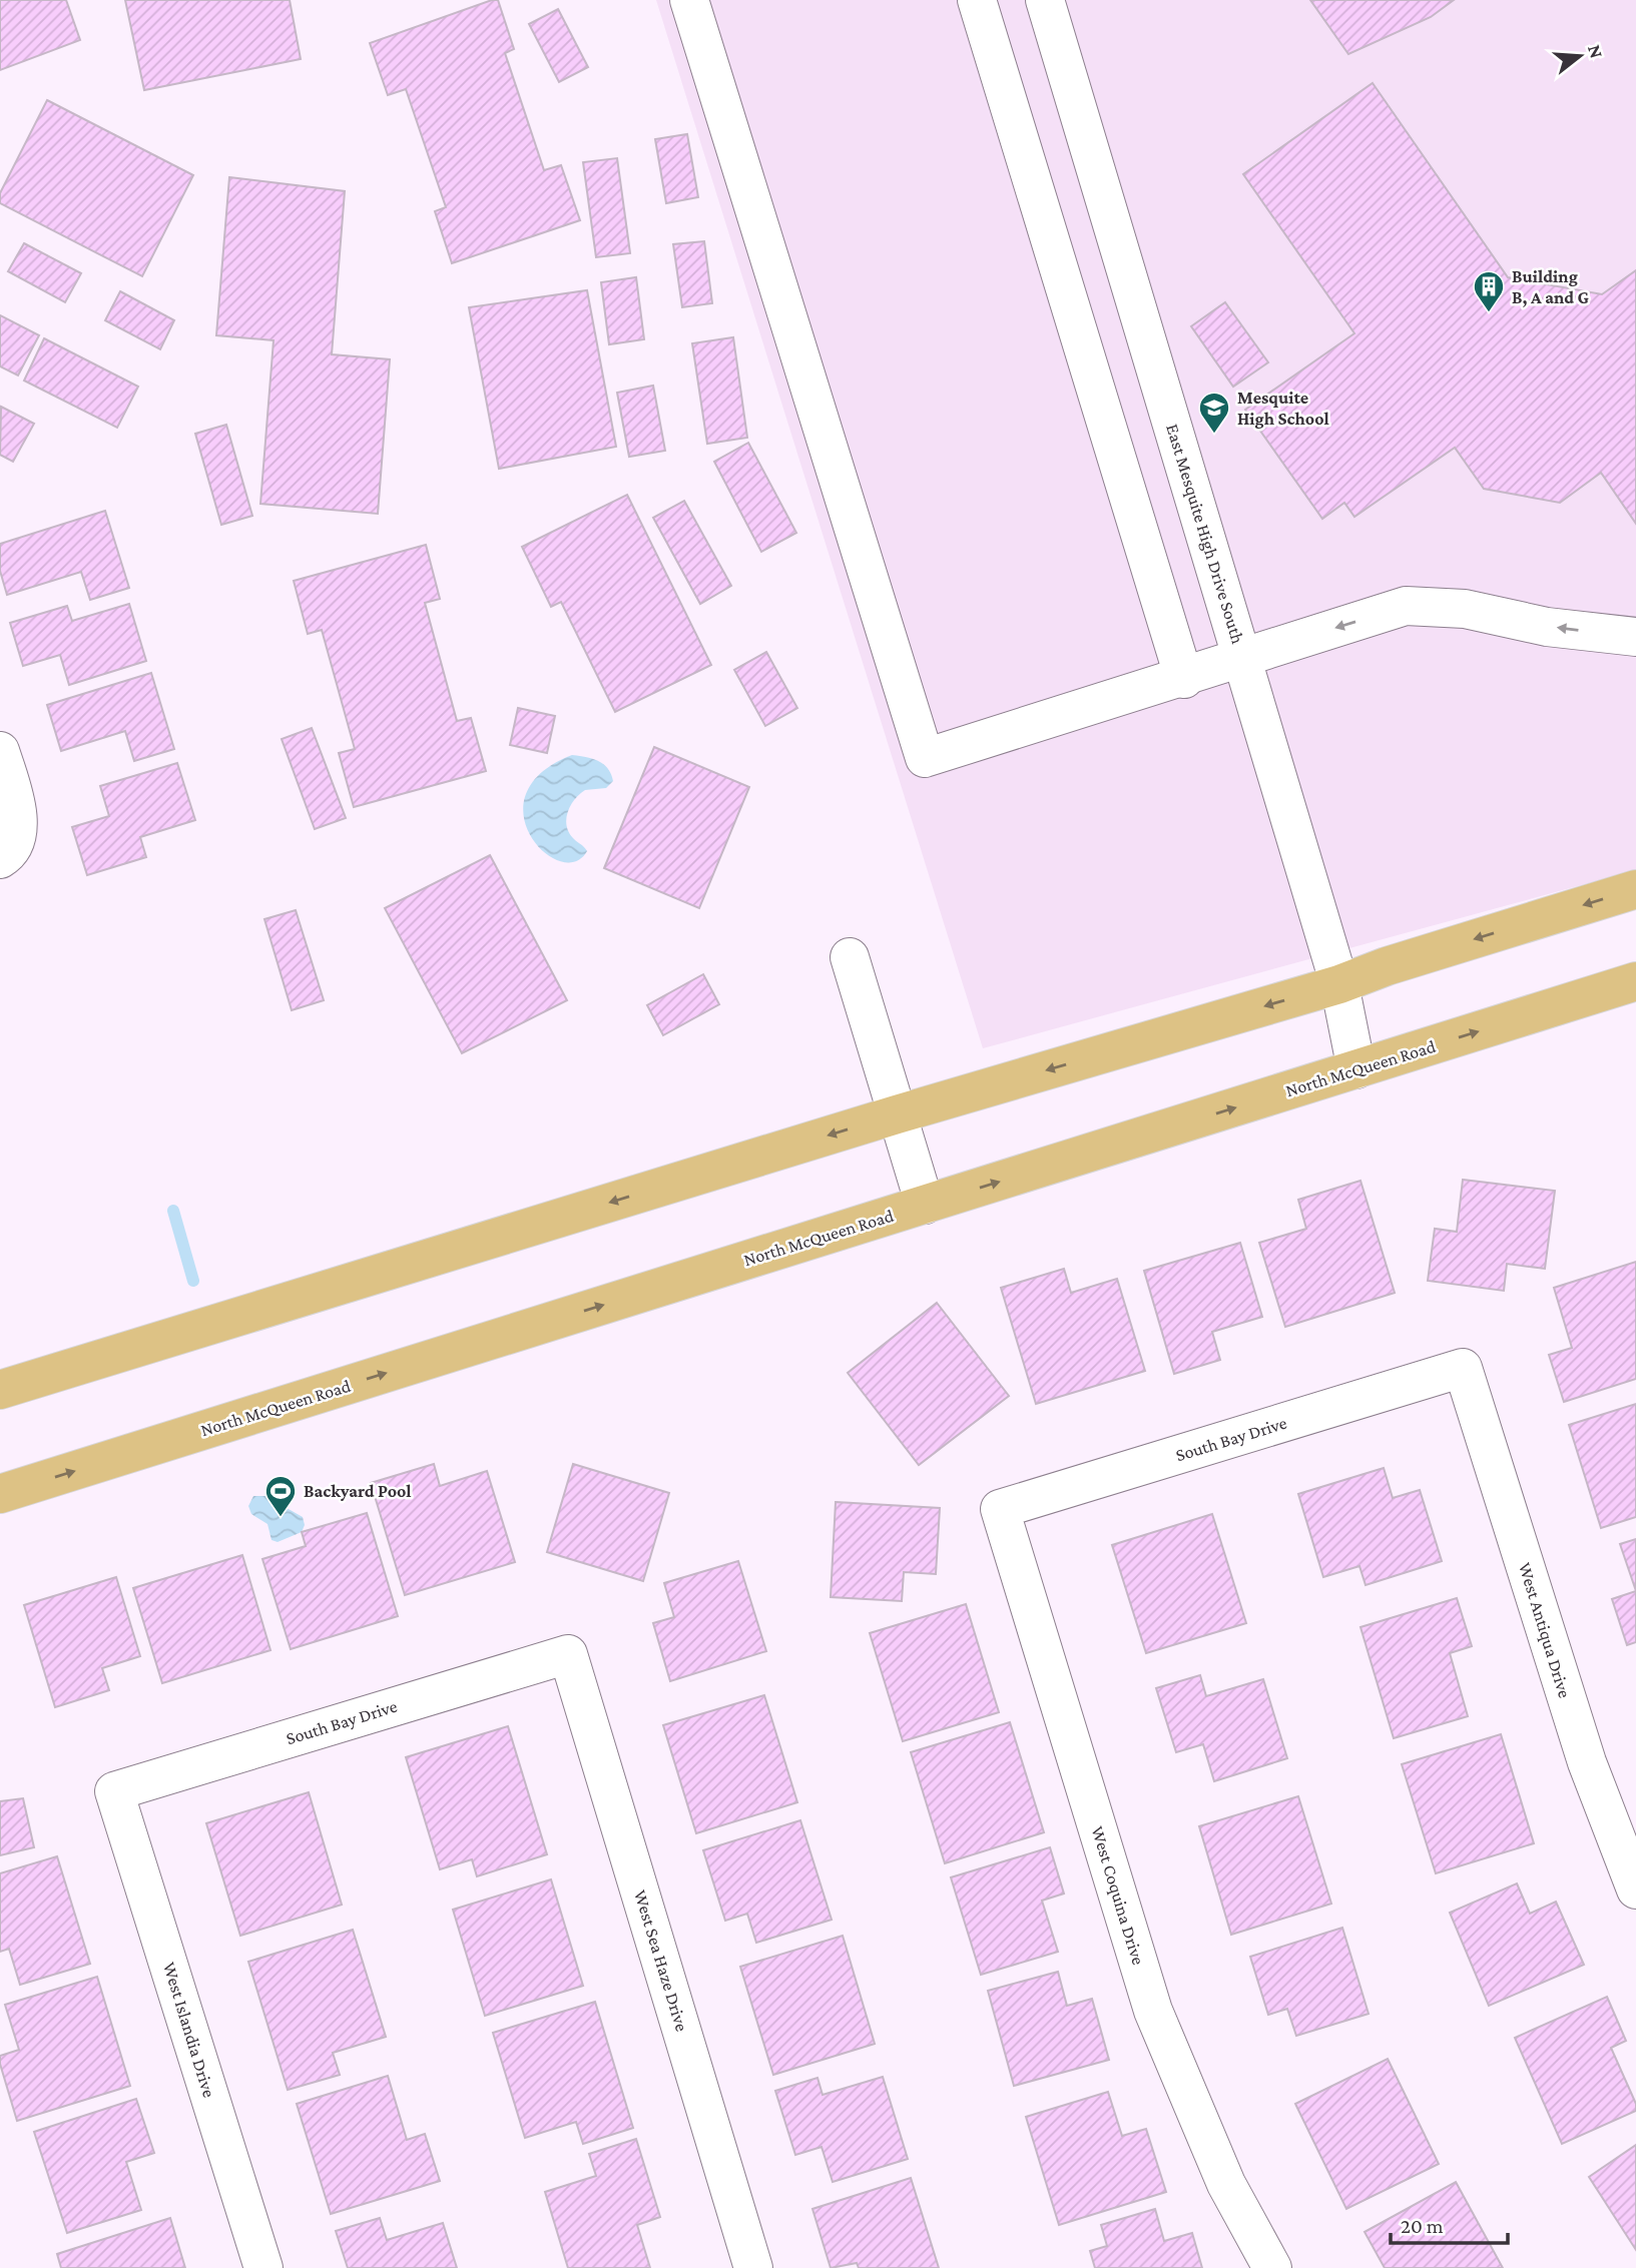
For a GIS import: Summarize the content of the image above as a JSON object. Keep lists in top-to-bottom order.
{
  "streets": {
    "main road": ["North McQueen Road"],
    "street": [
      "East Mesquite High Drive South",
      "South Bay Drive",
      "West Antiqua Drive",
      "West Coquina Drive",
      "West Sea Haze Drive",
      "West Islandia Drive"
    ]
  },
  "crossings": [
    ["East Mesquite High Drive South", "North McQueen Road"],
    ["South Bay Drive", "West Antiqua Drive"],
    ["South Bay Drive", "West Coquina Drive"],
    ["South Bay Drive", "West Sea Haze Drive"],
    ["South Bay Drive", "West Islandia Drive"]
  ],
  "places": {
    "building": ["Building B, A and G"],
    "school or university": ["Mesquite High School"],
    "sports": ["Backyard Pool"]
  },
  "scale_bar": "20 m",
  "north": "right"
}
